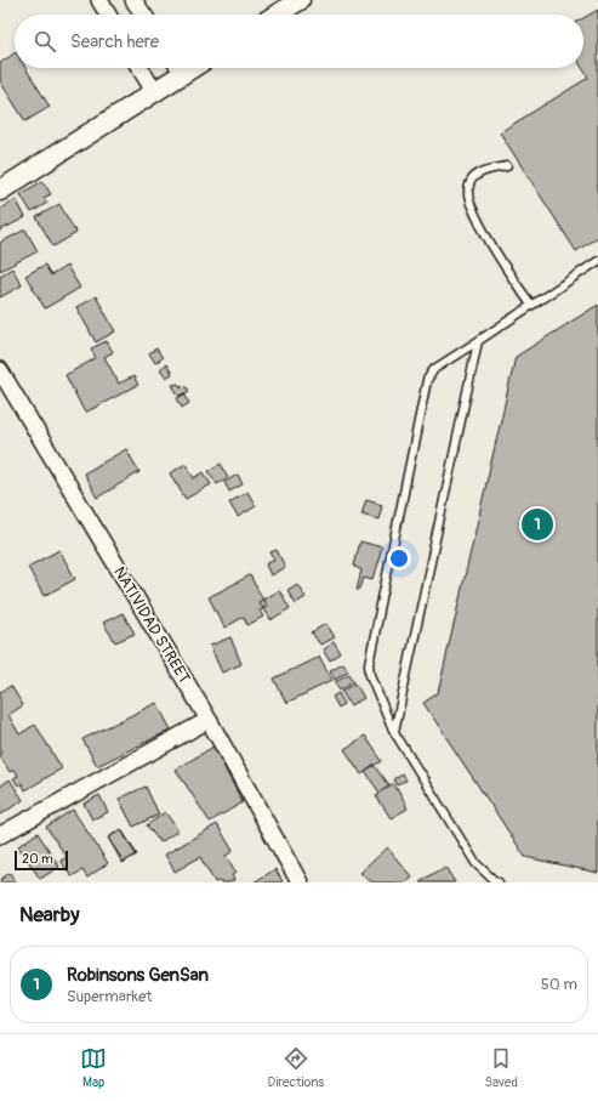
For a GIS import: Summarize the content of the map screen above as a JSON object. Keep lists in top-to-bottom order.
{
  "streets": {
    "street": ["NATIVIDAD STREET"]
  },
  "scale_bar": "20 m",
  "page": {
    "search": "Search here",
    "pins": "1",
    "scale": "20 m",
    "heading": "Nearby",
    "list": [
      {
        "mark": "1",
        "name": "Robinsons GenSan",
        "note": "Supermarket",
        "value": "50 m"
      }
    ],
    "nav": ["Map", "Directions", "Saved"]
  }
}
